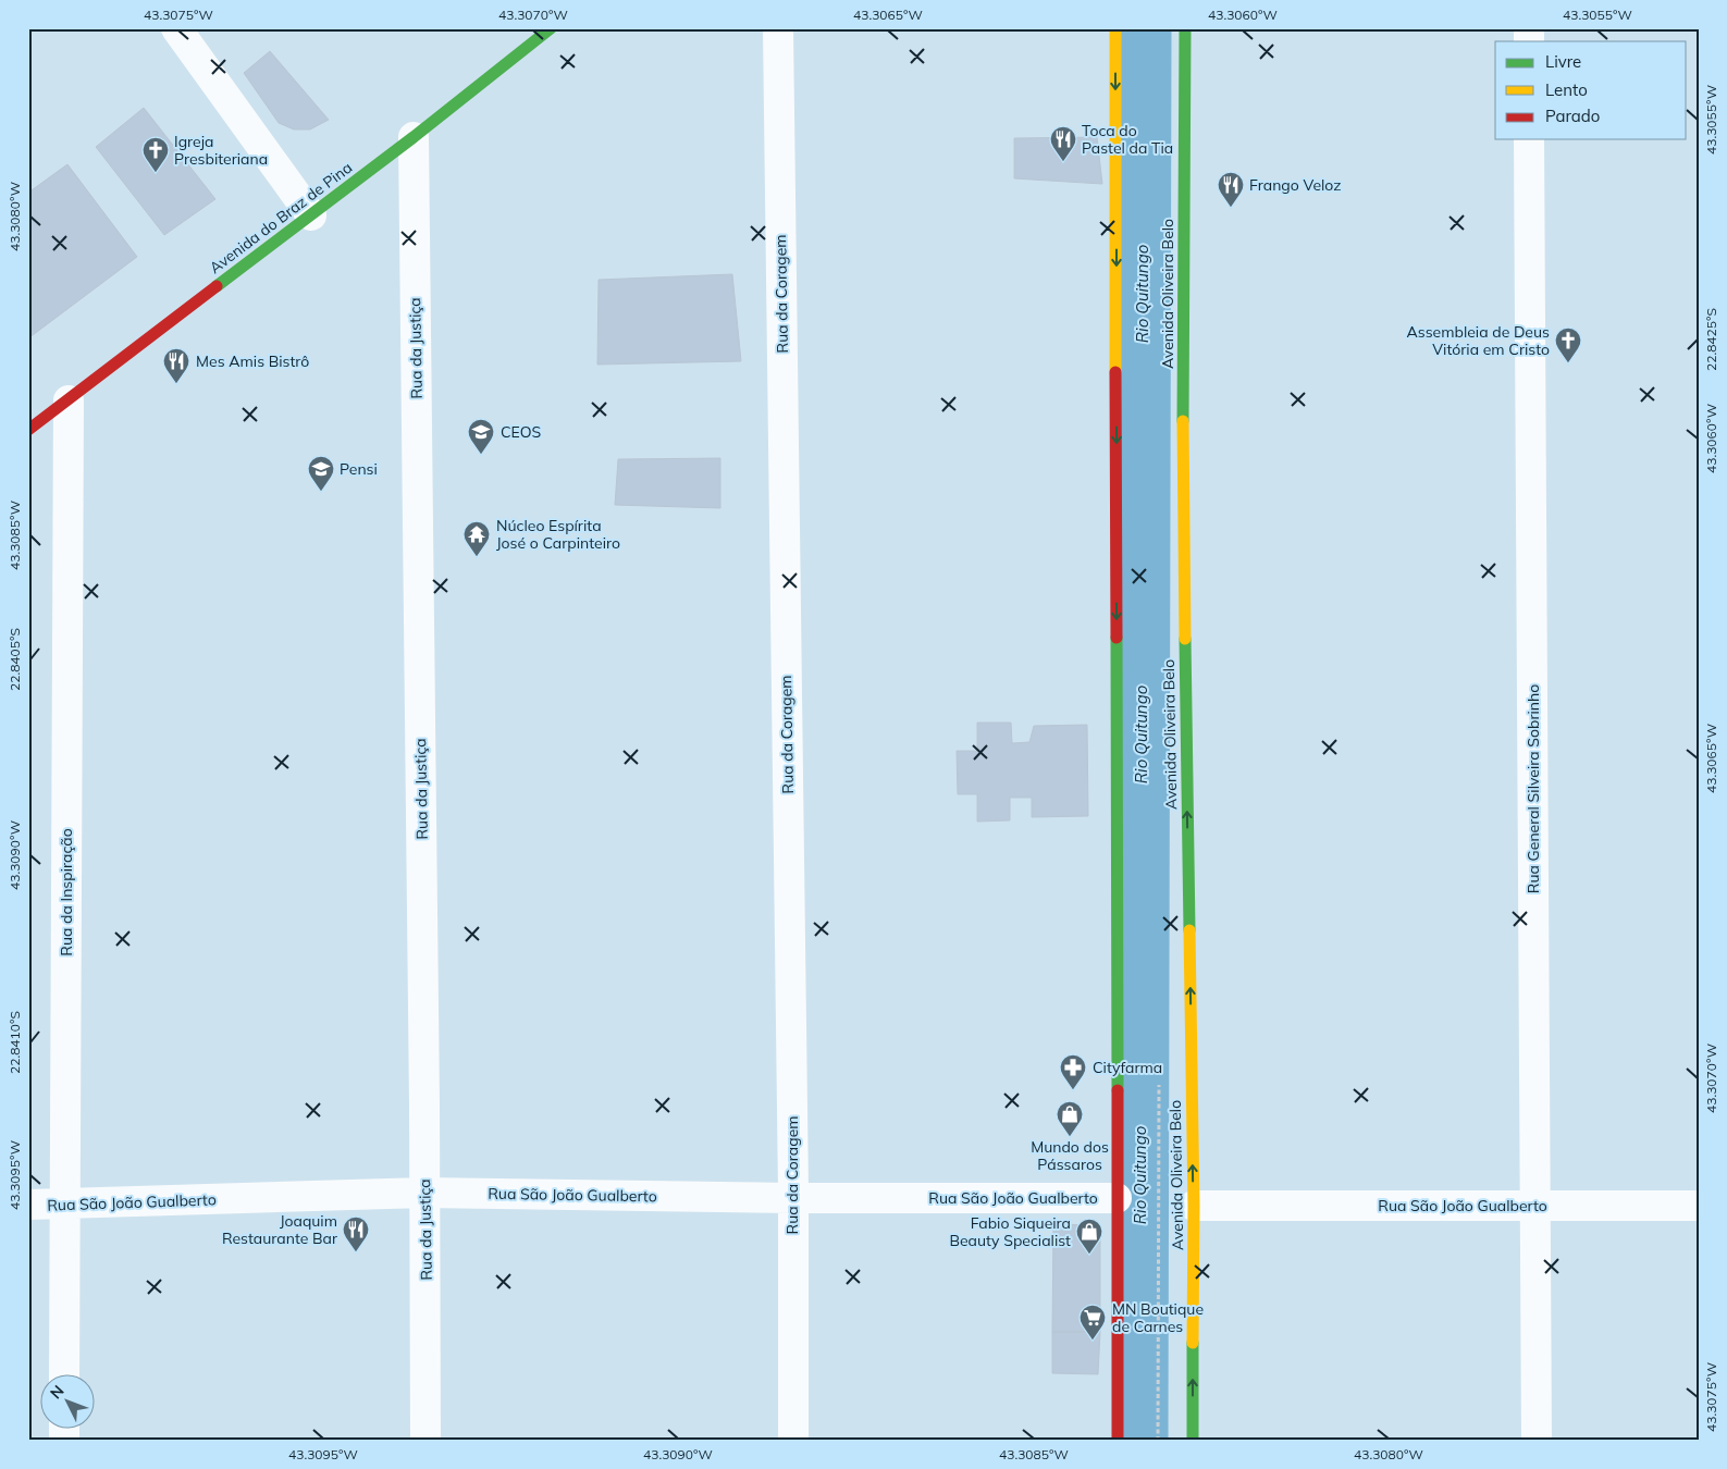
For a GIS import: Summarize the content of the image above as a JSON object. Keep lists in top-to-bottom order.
{
  "streets": {
    "street": [
      "Avenida do Braz de Pina",
      "Rua da Coragem",
      "Avenida Oliveira Belo",
      "Rua da Justiça",
      "Rua General Silveira Sobrinho",
      "Rua da Inspiração",
      "Rua São João Gualberto"
    ]
  },
  "crossings": [
    ["Avenida do Braz de Pina", "Rua da Justiça"],
    ["Avenida do Braz de Pina", "Rua da Inspiração"],
    ["Rua da Coragem", "Rua São João Gualberto"],
    ["Avenida Oliveira Belo", "Rua São João Gualberto"],
    ["Rua da Justiça", "Rua São João Gualberto"],
    ["Rua General Silveira Sobrinho", "Rua São João Gualberto"],
    ["Rua da Inspiração", "Rua São João Gualberto"]
  ],
  "water": ["Rio Quitungo"],
  "places": {
    "restaurant": [
      "Toca do Pastel da Tia",
      "Frango Veloz",
      "Mes Amis Bistrô",
      "Joaquim Restaurante Bar"
    ],
    "church": ["Igreja Presbiteriana", "Assembleia de Deus Vitória em Cristo"],
    "school or university": ["CEOS", "Pensi"],
    "temple": ["Núcleo Espírita José o Carpinteiro"],
    "pharmacy": ["Cityfarma"],
    "shop": ["Mundo dos Pássaros", "Fabio Siqueira Beauty Specialist"],
    "supermarket": ["MN Boutique de Carnes"]
  },
  "legend": ["Livre", "Lento", "Parado"],
  "north": "top left",
  "coordinates": [
    "43.3075°W",
    "43.3070°W",
    "43.3065°W",
    "43.3060°W",
    "43.3055°W",
    "43.3080°W",
    "22.8425°S",
    "43.3085°W",
    "22.8405°S",
    "43.3090°W",
    "22.8410°S",
    "43.3095°W"
  ]
}
